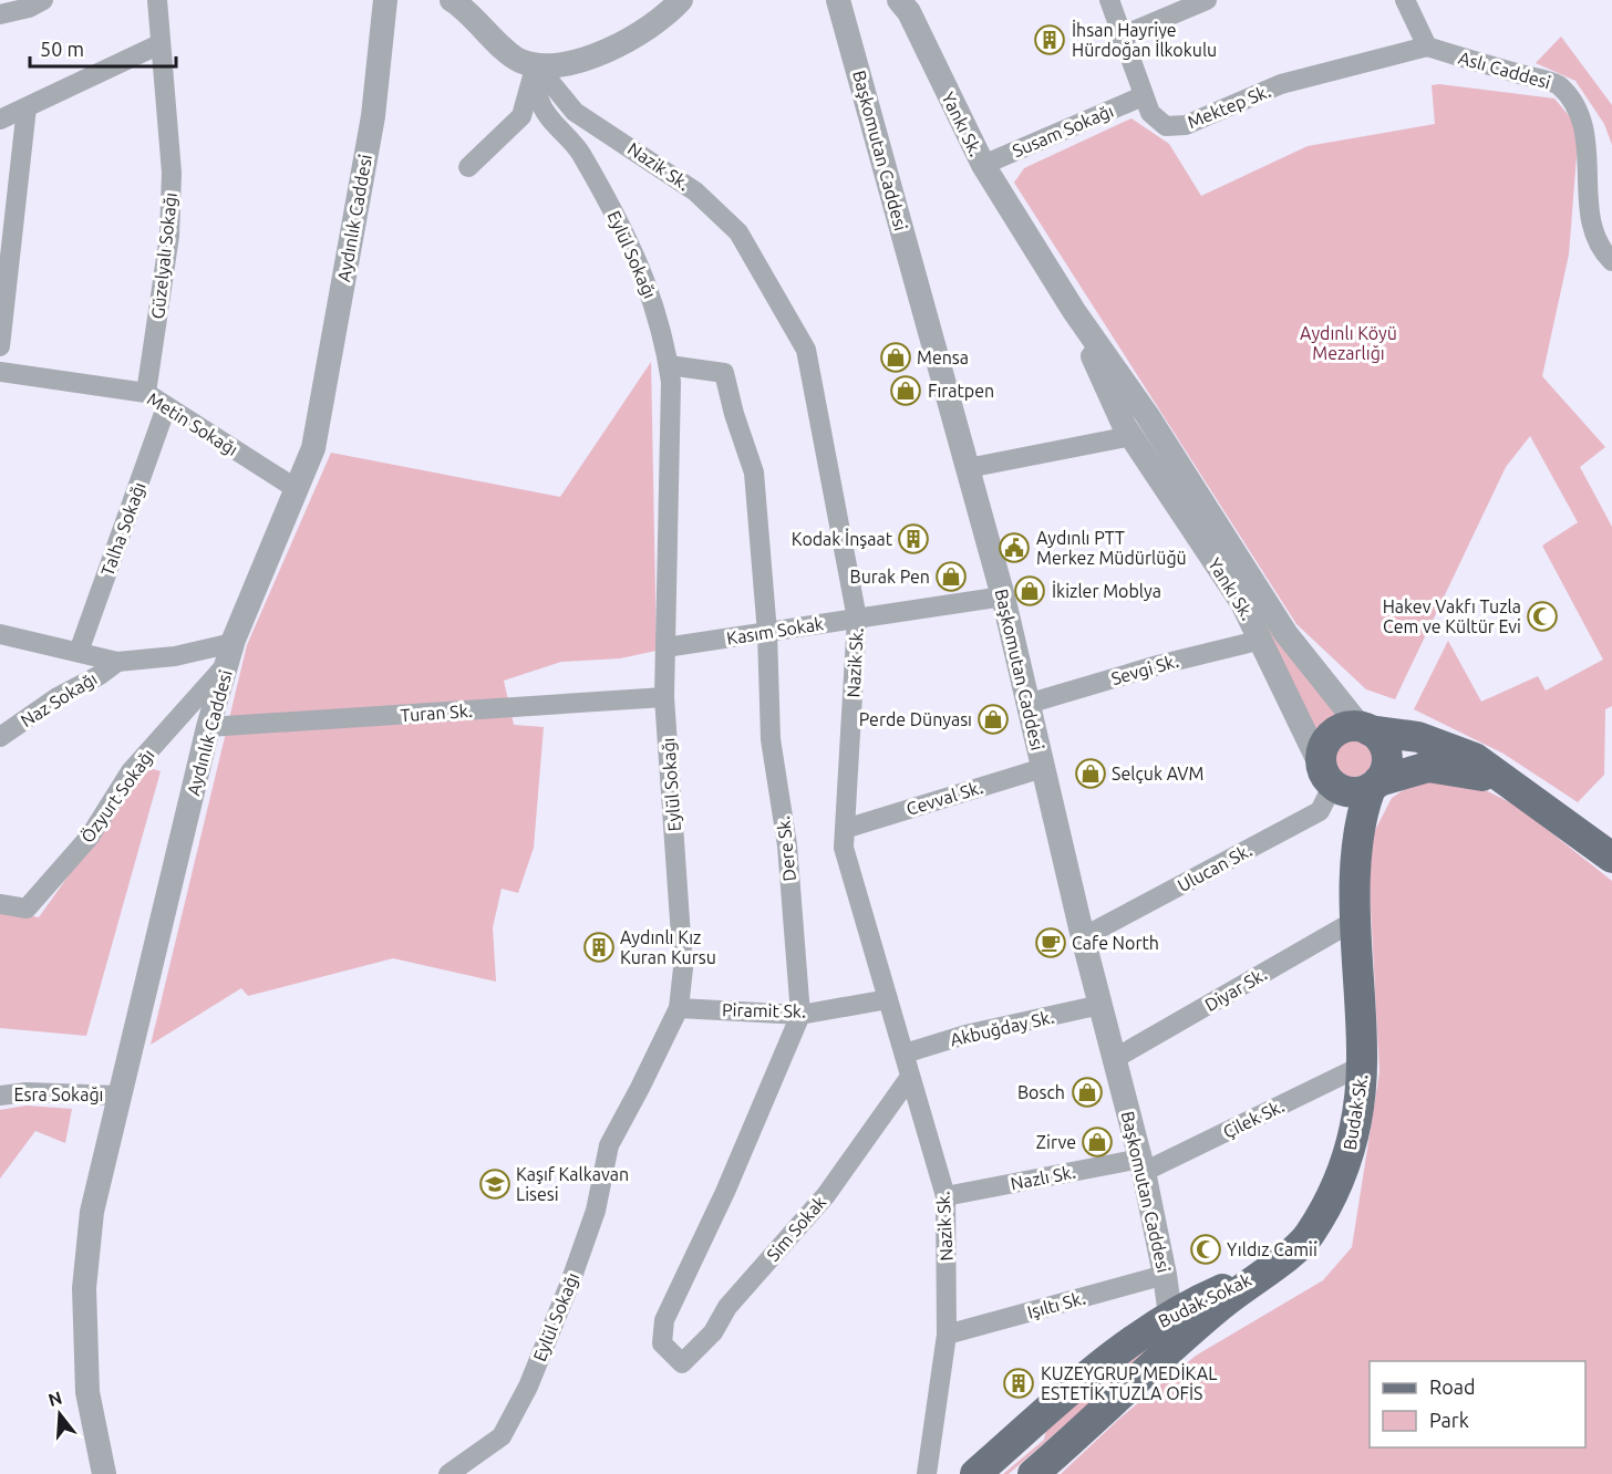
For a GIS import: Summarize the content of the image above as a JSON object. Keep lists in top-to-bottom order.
{
  "streets": {
    "main road": ["Budak Sk.", "Budak Sokak"],
    "street": [
      "Aslı Caddesi",
      "Mektep Sk.",
      "Yankı Sk.",
      "Susam Sokağı",
      "Başkomutan Caddesi",
      "Nazik Sk.",
      "Aydınlık Caddesi",
      "Eylül Sokağı",
      "Güzelyalı Sokağı",
      "Metin Sokağı",
      "Talha Sokağı",
      "Kasım Sokak",
      "Sevgi Sk.",
      "Naz Sokağı",
      "Turan Sk.",
      "Özyurt Sokağı",
      "Cevval Sk.",
      "Dere Sk.",
      "Ulucan Sk.",
      "Diyar Sk.",
      "Piramit Sk.",
      "Akbuğday Sk.",
      "Esra Sokağı",
      "Çilek Sk.",
      "Nazlı Sk.",
      "Sim Sokak",
      "Işıltı Sk."
    ]
  },
  "crossings": [
    ["Aslı Caddesi", "Mektep Sk."],
    ["Mektep Sk.", "Susam Sokağı"],
    ["Yankı Sk.", "Susam Sokağı"],
    ["Yankı Sk.", "Sevgi Sk."],
    ["Yankı Sk.", "Ulucan Sk."],
    ["Yankı Sk.", "Budak Sk."],
    ["Başkomutan Caddesi", "Kasım Sokak"],
    ["Başkomutan Caddesi", "Sevgi Sk."],
    ["Başkomutan Caddesi", "Cevval Sk."],
    ["Başkomutan Caddesi", "Ulucan Sk."],
    ["Başkomutan Caddesi", "Diyar Sk."],
    ["Başkomutan Caddesi", "Akbuğday Sk."],
    ["Başkomutan Caddesi", "Çilek Sk."],
    ["Başkomutan Caddesi", "Nazlı Sk."],
    ["Başkomutan Caddesi", "Budak Sokak"],
    ["Başkomutan Caddesi", "Işıltı Sk."],
    ["Nazik Sk.", "Eylül Sokağı"],
    ["Nazik Sk.", "Kasım Sokak"],
    ["Nazik Sk.", "Cevval Sk."],
    ["Nazik Sk.", "Piramit Sk."],
    ["Nazik Sk.", "Akbuğday Sk."],
    ["Nazik Sk.", "Nazlı Sk."],
    ["Nazik Sk.", "Sim Sokak"],
    ["Nazik Sk.", "Işıltı Sk."],
    ["Aydınlık Caddesi", "Metin Sokağı"],
    ["Aydınlık Caddesi", "Turan Sk."],
    ["Aydınlık Caddesi", "Özyurt Sokağı"],
    ["Aydınlık Caddesi", "Esra Sokağı"],
    ["Eylül Sokağı", "Kasım Sokak"],
    ["Eylül Sokağı", "Turan Sk."],
    ["Eylül Sokağı", "Dere Sk."],
    ["Eylül Sokağı", "Piramit Sk."],
    ["Güzelyalı Sokağı", "Metin Sokağı"],
    ["Metin Sokağı", "Talha Sokağı"],
    ["Kasım Sokak", "Dere Sk."],
    ["Dere Sk.", "Piramit Sk."],
    ["Dere Sk.", "Sim Sokak"],
    ["Ulucan Sk.", "Budak Sk."],
    ["Diyar Sk.", "Budak Sk."],
    ["Budak Sk.", "Çilek Sk."],
    ["Budak Sk.", "Budak Sokak"],
    ["Çilek Sk.", "Nazlı Sk."]
  ],
  "parks": ["Aydınlı Köyü Mezarlığı"],
  "places": {
    "building": [
      "İhsan Hayriye Hürdoğan İlkokulu",
      "Kodak İnşaat",
      "Aydınlı Kız Kuran Kursu",
      "KUZEYGRUP MEDİKAL ESTETİK TUZLA OFİS"
    ],
    "shop": [
      "Mensa",
      "Fıratpen",
      "Burak Pen",
      "İkizler Moblya",
      "Perde Dünyası",
      "Selçuk AVM",
      "Bosch",
      "Zirve"
    ],
    "public building": ["Aydınlı PTT Merkez Müdürlüğü"],
    "mosque": ["Hakev Vakfı Tuzla Cem ve Kültür Evi", "Yıldız Camii"],
    "cafe": ["Cafe North"],
    "school or university": ["Kaşıf Kalkavan Lisesi"]
  },
  "legend": ["Road", "Park"],
  "scale_bar": "50 m",
  "north": "top"
}
